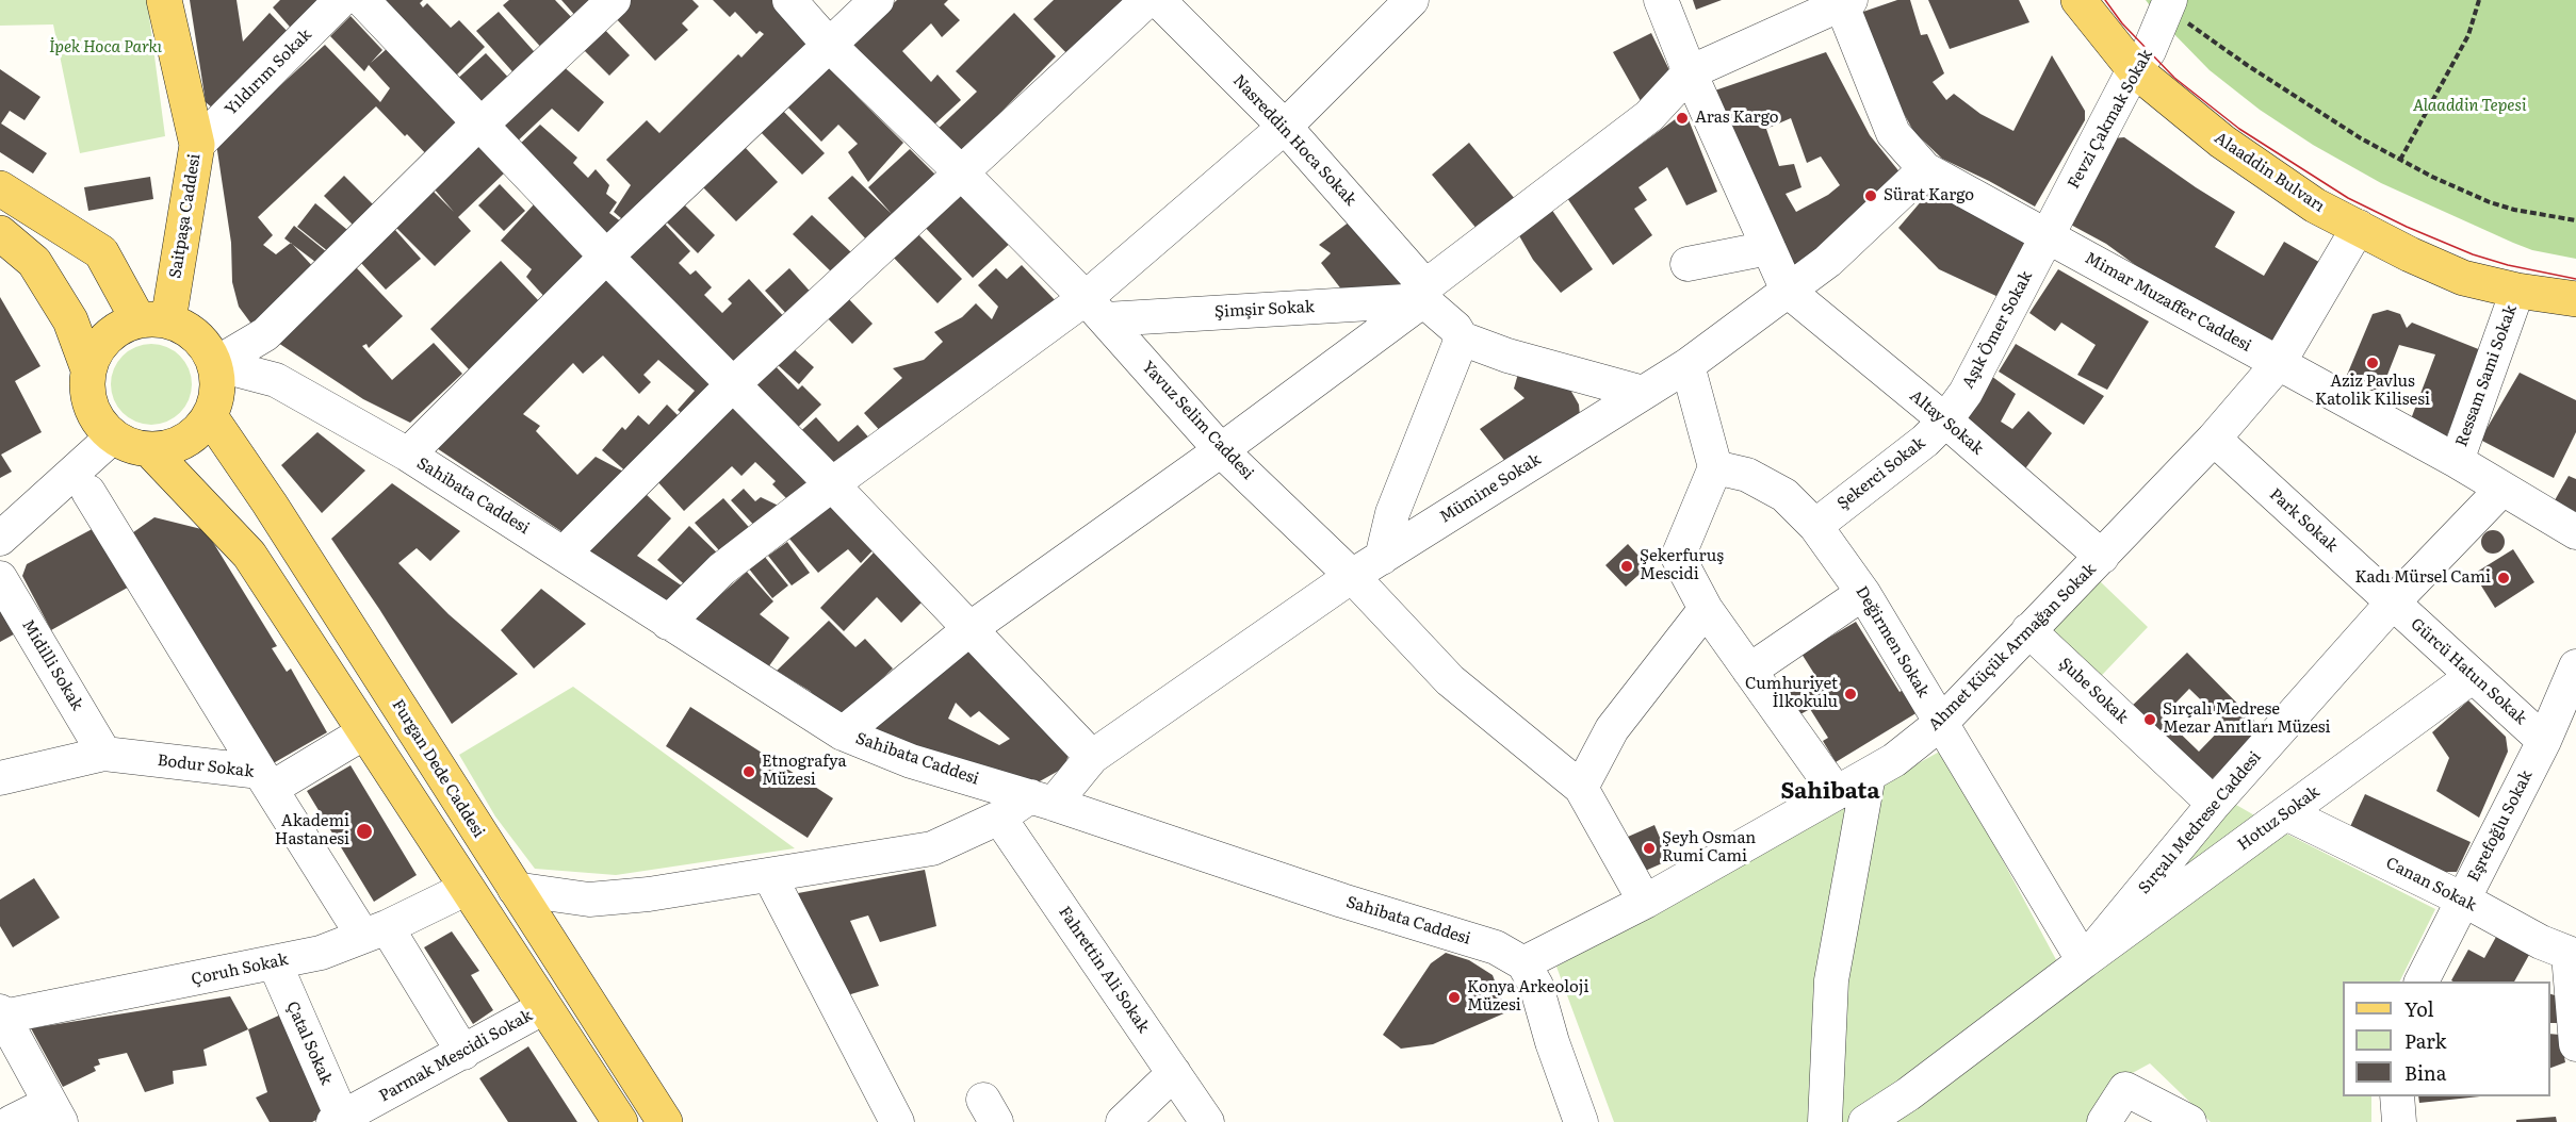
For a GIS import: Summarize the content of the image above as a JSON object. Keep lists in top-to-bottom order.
{
  "streets": {
    "main road": ["Alaaddin Bulvarı", "Saitpaşa Caddesi", "Furgan Dede Caddesi"],
    "street": [
      "Yıldırım Sokak",
      "Fevzi Çakmak Sokak",
      "Nasreddin Hoca Sokak",
      "Mimar Muzaffer Caddesi",
      "Şimşir Sokak",
      "Aşık Ömer Sokak",
      "Ressam Sami Sokak",
      "Yavuz Selim Caddesi",
      "Altay Sokak",
      "Şekerci Sokak",
      "Mümine Sokak",
      "Sahibata Caddesi",
      "Park Sokak",
      "Değirmen Sokak",
      "Ahmet Küçük Armağan Sokak",
      "Midilli Sokak",
      "Gürcü Hatun Sokak",
      "Şube Sokak",
      "Bodur Sokak",
      "Hotuz Sokak",
      "Sırçalı Medrese Caddesi",
      "Eşrefoğlu Sokak",
      "Canan Sokak",
      "Çoruh Sokak",
      "Fahrettin Ali Sokak",
      "Çatal Sokak",
      "Parmak Mescidi Sokak"
    ]
  },
  "crossings": [
    ["Yıldırım Sokak", "Saitpaşa Caddesi"],
    ["Fevzi Çakmak Sokak", "Alaaddin Bulvarı"],
    ["Fevzi Çakmak Sokak", "Mimar Muzaffer Caddesi"],
    ["Fevzi Çakmak Sokak", "Aşık Ömer Sokak"],
    ["Nasreddin Hoca Sokak", "Şimşir Sokak"],
    ["Alaaddin Bulvarı", "Ressam Sami Sokak"],
    ["Alaaddin Bulvarı", "Ahmet Küçük Armağan Sokak"],
    ["Saitpaşa Caddesi", "Sahibata Caddesi"],
    ["Saitpaşa Caddesi", "Furgan Dede Caddesi"],
    ["Mimar Muzaffer Caddesi", "Aşık Ömer Sokak"],
    ["Mimar Muzaffer Caddesi", "Ressam Sami Sokak"],
    ["Mimar Muzaffer Caddesi", "Mümine Sokak"],
    ["Mimar Muzaffer Caddesi", "Ahmet Küçük Armağan Sokak"],
    ["Mimar Muzaffer Caddesi", "Sırçalı Medrese Caddesi"],
    ["Şimşir Sokak", "Yavuz Selim Caddesi"],
    ["Aşık Ömer Sokak", "Altay Sokak"],
    ["Aşık Ömer Sokak", "Şekerci Sokak"],
    ["Yavuz Selim Caddesi", "Mümine Sokak"],
    ["Yavuz Selim Caddesi", "Ahmet Küçük Armağan Sokak"],
    ["Altay Sokak", "Şekerci Sokak"],
    ["Altay Sokak", "Mümine Sokak"],
    ["Altay Sokak", "Ahmet Küçük Armağan Sokak"],
    ["Şekerci Sokak", "Değirmen Sokak"],
    ["Mümine Sokak", "Sahibata Caddesi"],
    ["Mümine Sokak", "Furgan Dede Caddesi"],
    ["Mümine Sokak", "Fahrettin Ali Sokak"],
    ["Sahibata Caddesi", "Ahmet Küçük Armağan Sokak"],
    ["Sahibata Caddesi", "Furgan Dede Caddesi"],
    ["Park Sokak", "Ahmet Küçük Armağan Sokak"],
    ["Park Sokak", "Gürcü Hatun Sokak"],
    ["Park Sokak", "Sırçalı Medrese Caddesi"],
    ["Değirmen Sokak", "Ahmet Küçük Armağan Sokak"],
    ["Değirmen Sokak", "Hotuz Sokak"],
    ["Değirmen Sokak", "Sırçalı Medrese Caddesi"],
    ["Ahmet Küçük Armağan Sokak", "Şube Sokak"],
    ["Midilli Sokak", "Bodur Sokak"],
    ["Gürcü Hatun Sokak", "Hotuz Sokak"],
    ["Gürcü Hatun Sokak", "Sırçalı Medrese Caddesi"],
    ["Gürcü Hatun Sokak", "Eşrefoğlu Sokak"],
    ["Şube Sokak", "Sırçalı Medrese Caddesi"],
    ["Bodur Sokak", "Çoruh Sokak"],
    ["Bodur Sokak", "Parmak Mescidi Sokak"],
    ["Hotuz Sokak", "Sırçalı Medrese Caddesi"],
    ["Hotuz Sokak", "Canan Sokak"],
    ["Eşrefoğlu Sokak", "Canan Sokak"],
    ["Çoruh Sokak", "Çatal Sokak"],
    ["Çatal Sokak", "Parmak Mescidi Sokak"]
  ],
  "districts": ["Sahibata"],
  "parks": ["İpek Hoca Parkı", "Alaaddin Tepesi"],
  "places": [
    "Aras Kargo",
    "Sürat Kargo",
    "Aziz Pavlus Katolik Kilisesi",
    "Şekerfuruş Mescidi",
    "Kadı Mürsel Cami",
    "Cumhuriyet İlkokulu",
    "Sırçalı Medrese Mezar Anıtları Müzesi",
    "Etnografya Müzesi",
    "Akademi Hastanesi",
    "Şeyh Osman Rumi Cami",
    "Konya Arkeoloji Müzesi"
  ],
  "legend": ["Yol", "Park", "Bina"]
}
